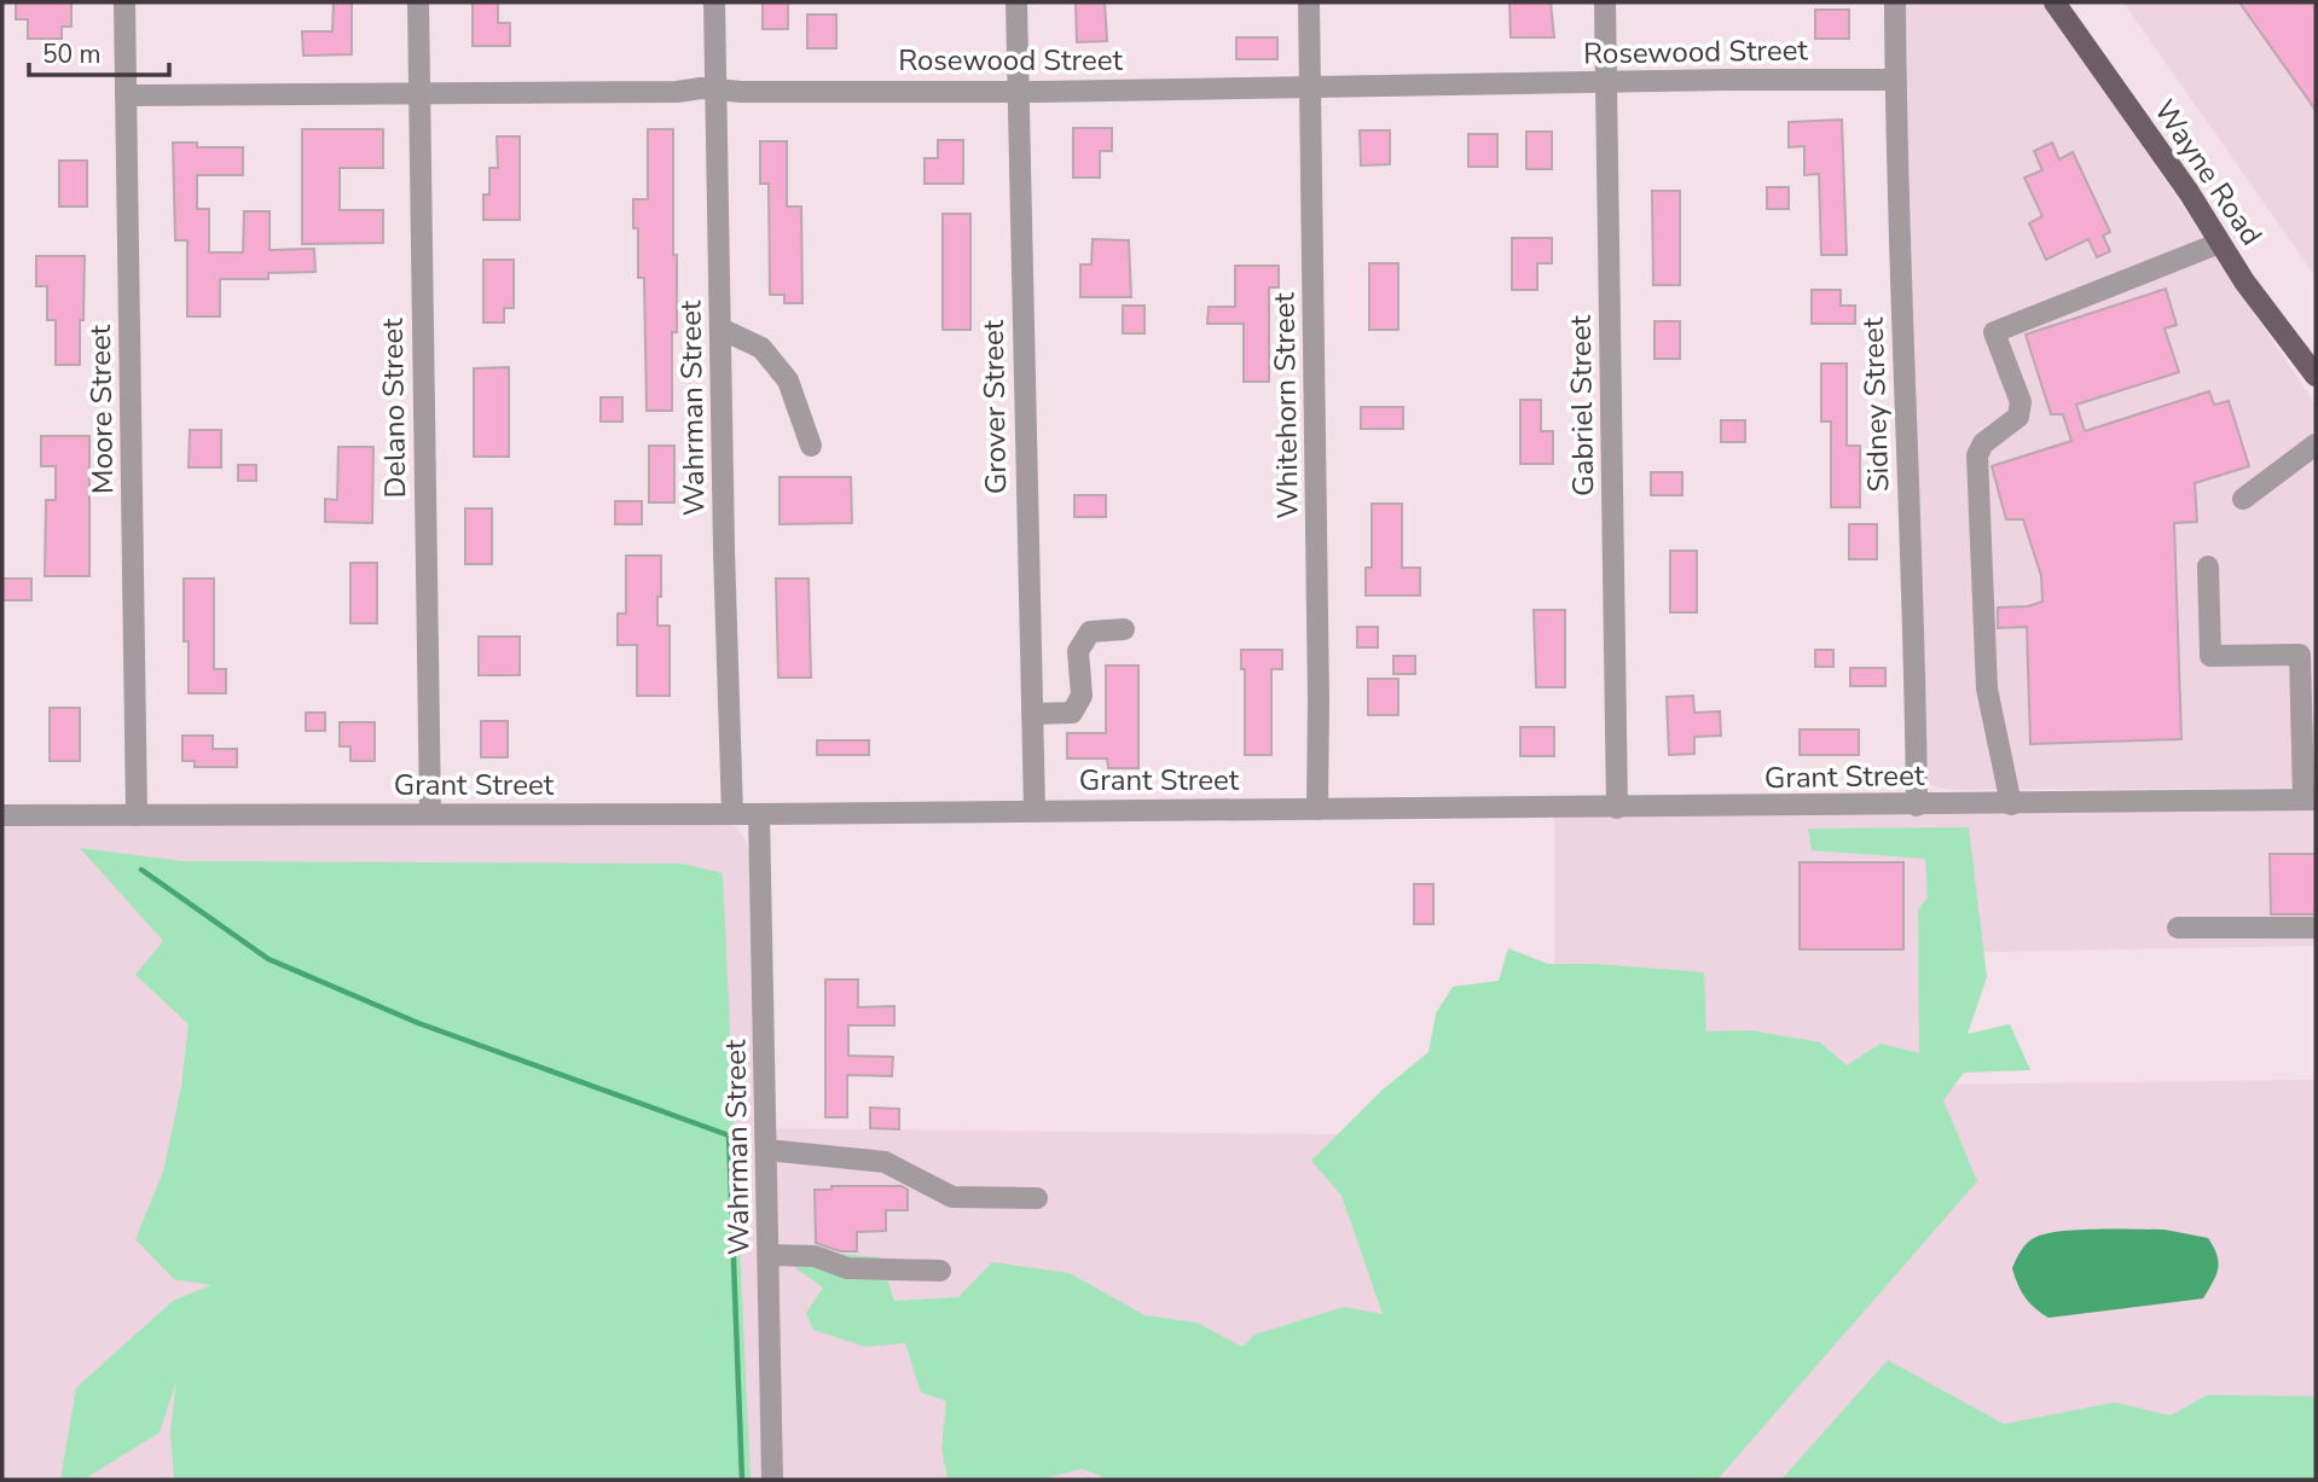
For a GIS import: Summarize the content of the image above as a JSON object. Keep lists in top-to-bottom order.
{
  "streets": {
    "main road": ["Wayne Road"],
    "street": [
      "Rosewood Street",
      "Sidney Street",
      "Whitehorn Street",
      "Gabriel Street",
      "Grover Street",
      "Delano Street",
      "Wahrman Street",
      "Moore Street",
      "Grant Street"
    ]
  },
  "crossings": [
    ["Rosewood Street", "Sidney Street"],
    ["Rosewood Street", "Whitehorn Street"],
    ["Rosewood Street", "Gabriel Street"],
    ["Rosewood Street", "Grover Street"],
    ["Rosewood Street", "Delano Street"],
    ["Rosewood Street", "Wahrman Street"],
    ["Rosewood Street", "Moore Street"],
    ["Sidney Street", "Grant Street"],
    ["Whitehorn Street", "Grant Street"],
    ["Gabriel Street", "Grant Street"],
    ["Grover Street", "Grant Street"],
    ["Delano Street", "Grant Street"],
    ["Wahrman Street", "Grant Street"],
    ["Moore Street", "Grant Street"]
  ],
  "scale_bar": "50 m"
}
